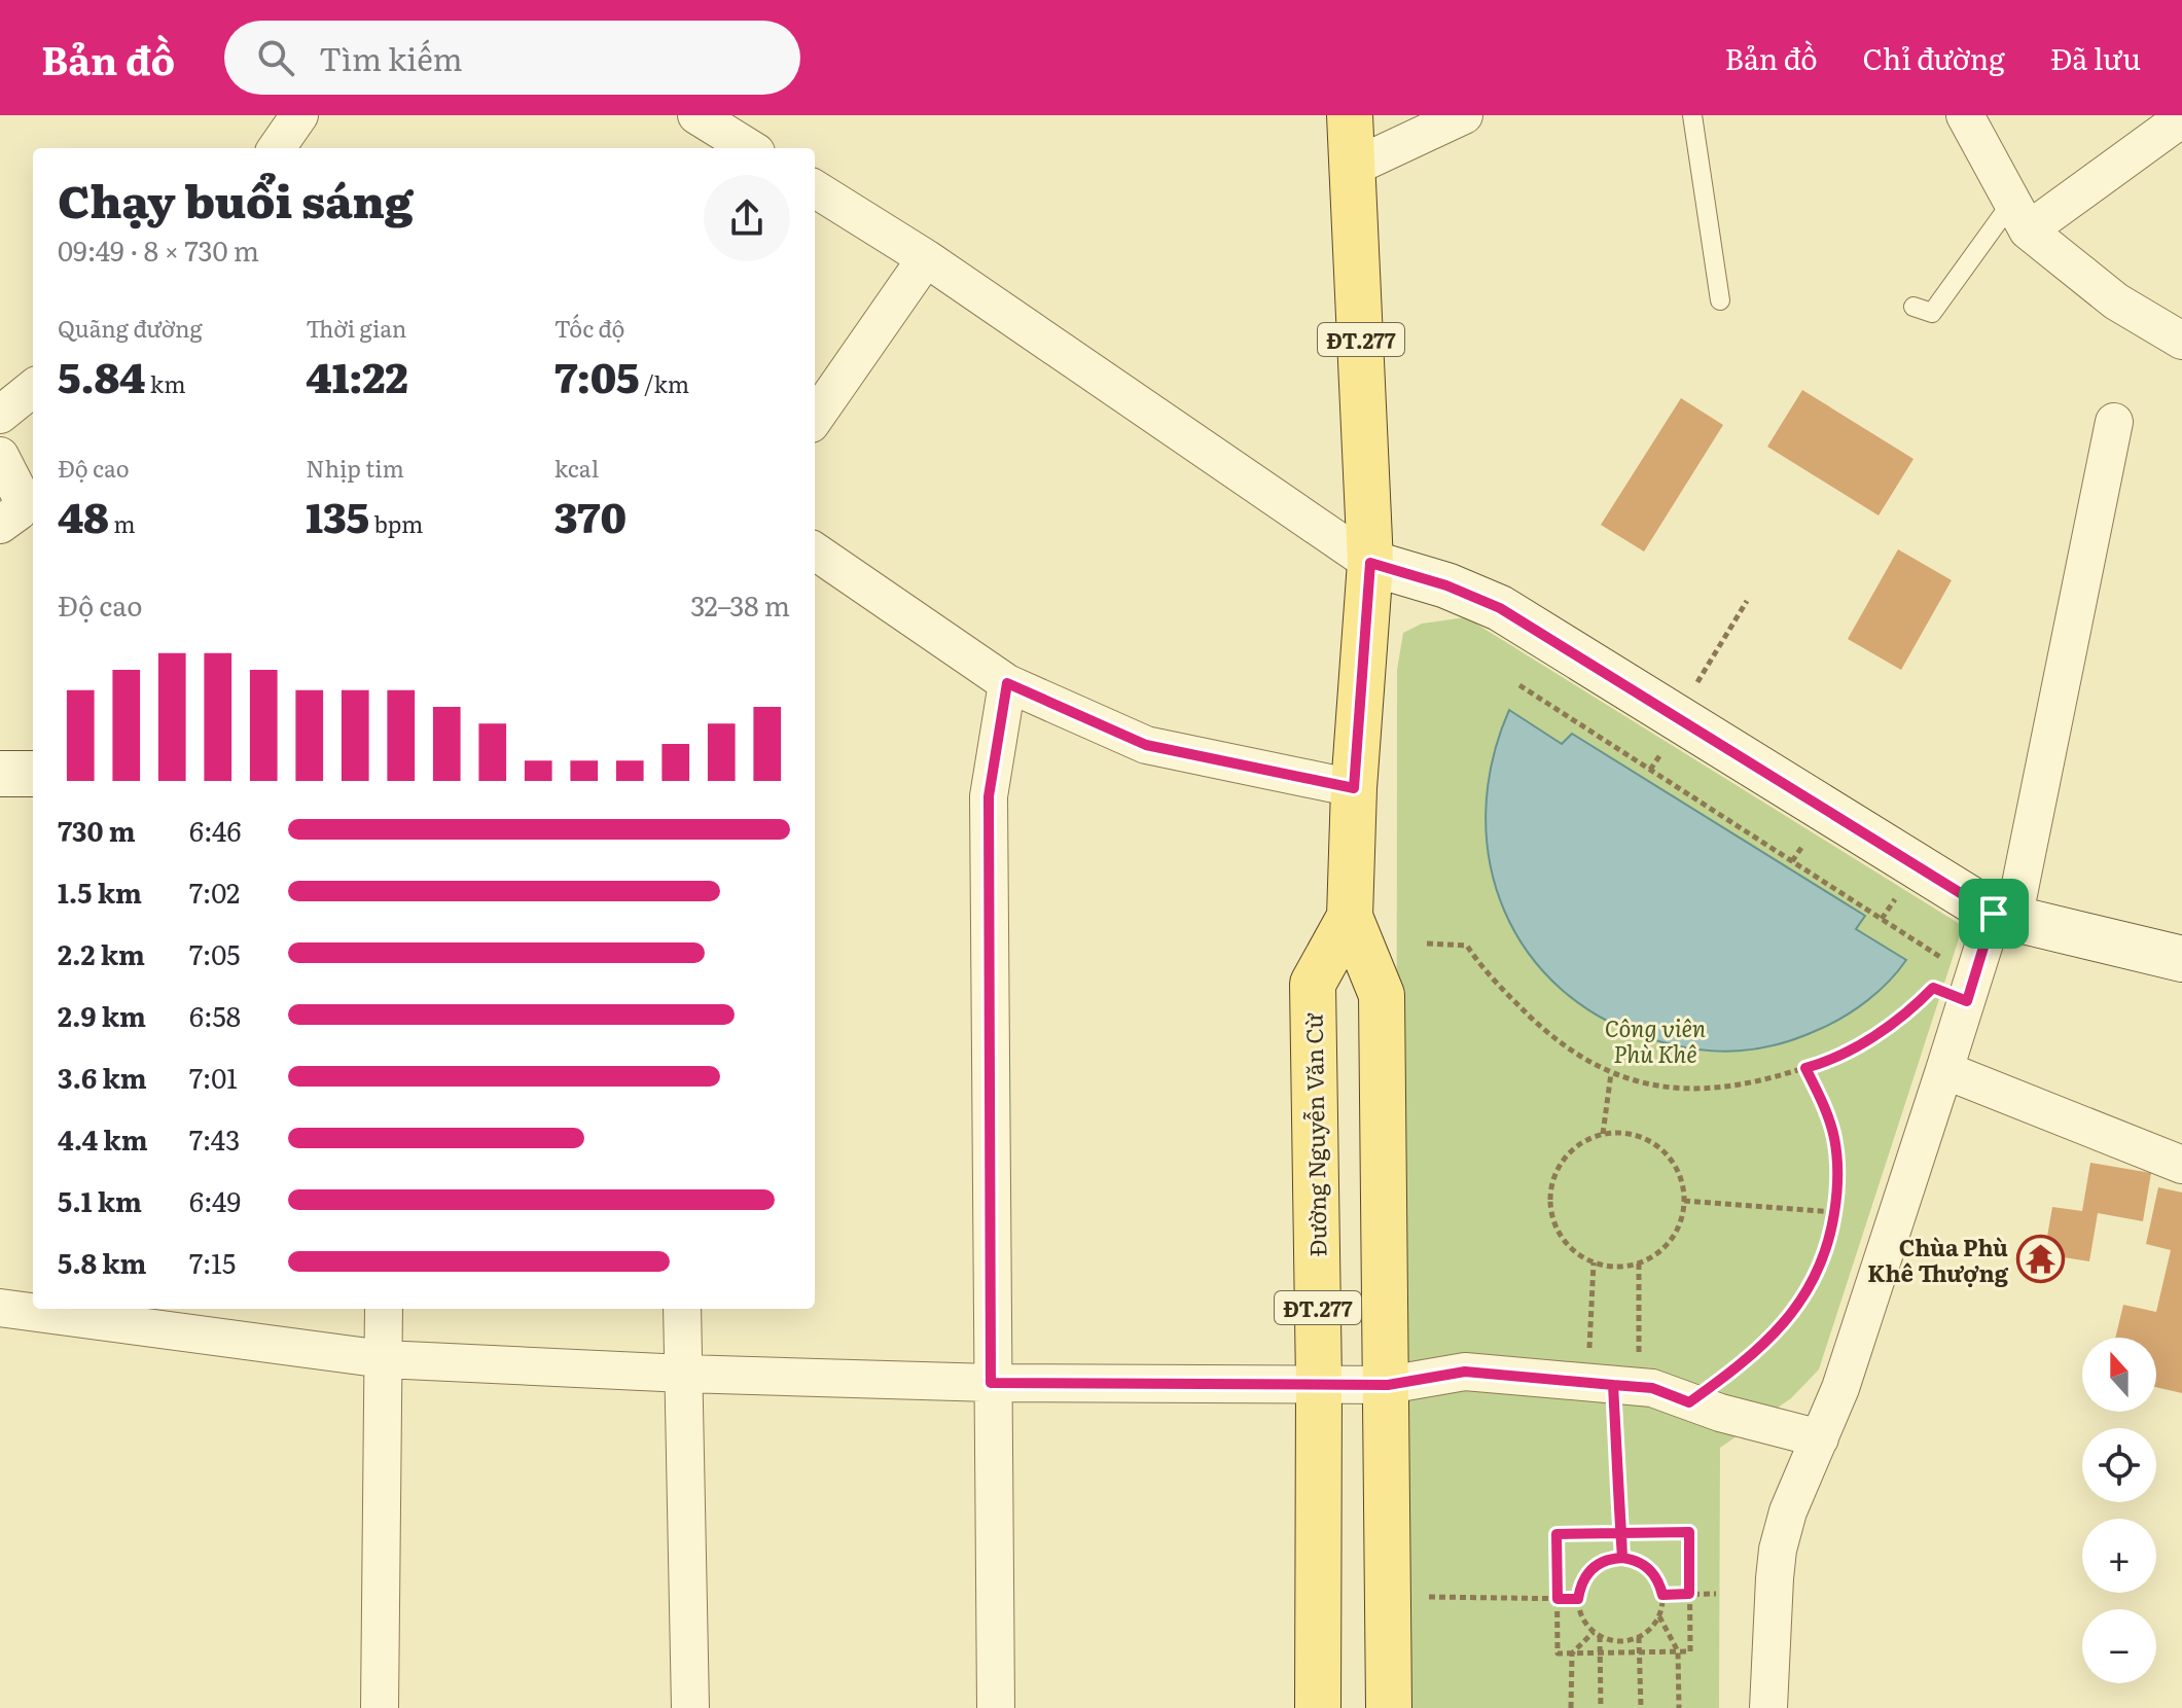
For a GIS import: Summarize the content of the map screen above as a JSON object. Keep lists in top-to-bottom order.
{
  "streets": {
    "main road": ["ĐT.277", "Đường Nguyễn Văn Cừ"]
  },
  "crossings": [
    ["ĐT.277", "Đường Nguyễn Văn Cừ"]
  ],
  "parks": ["Công viên Phù Khê"],
  "places": {
    "temple": ["Chùa Phù Khê Thượng"]
  },
  "north": "top",
  "page": {
    "header": "Bản đồ",
    "search": "Tìm kiếm",
    "nav": ["Bản đồ", "Chỉ đường", "Đã lưu"],
    "heading": ["Chạy buổi sáng", "09:49 · 8 × 730 m"],
    "stats": [
      ["Quãng đường", "5.84 km"],
      ["Thời gian", "41:22"],
      ["Tốc độ", "7:05 /km"],
      ["Độ cao", "48 m"],
      ["Nhịp tim", "135 bpm"],
      ["kcal", "370"]
    ],
    "chart": ["Độ cao", "32–38 m"],
    "list": [
      {
        "name": "730 m",
        "note": "6:46"
      },
      {
        "name": "1.5 km",
        "note": "7:02"
      },
      {
        "name": "2.2 km",
        "note": "7:05"
      },
      {
        "name": "2.9 km",
        "note": "6:58"
      },
      {
        "name": "3.6 km",
        "note": "7:01"
      },
      {
        "name": "4.4 km",
        "note": "7:43"
      },
      {
        "name": "5.1 km",
        "note": "6:49"
      },
      {
        "name": "5.8 km",
        "note": "7:15"
      }
    ],
    "map_buttons": ["+", "−"]
  }
}
